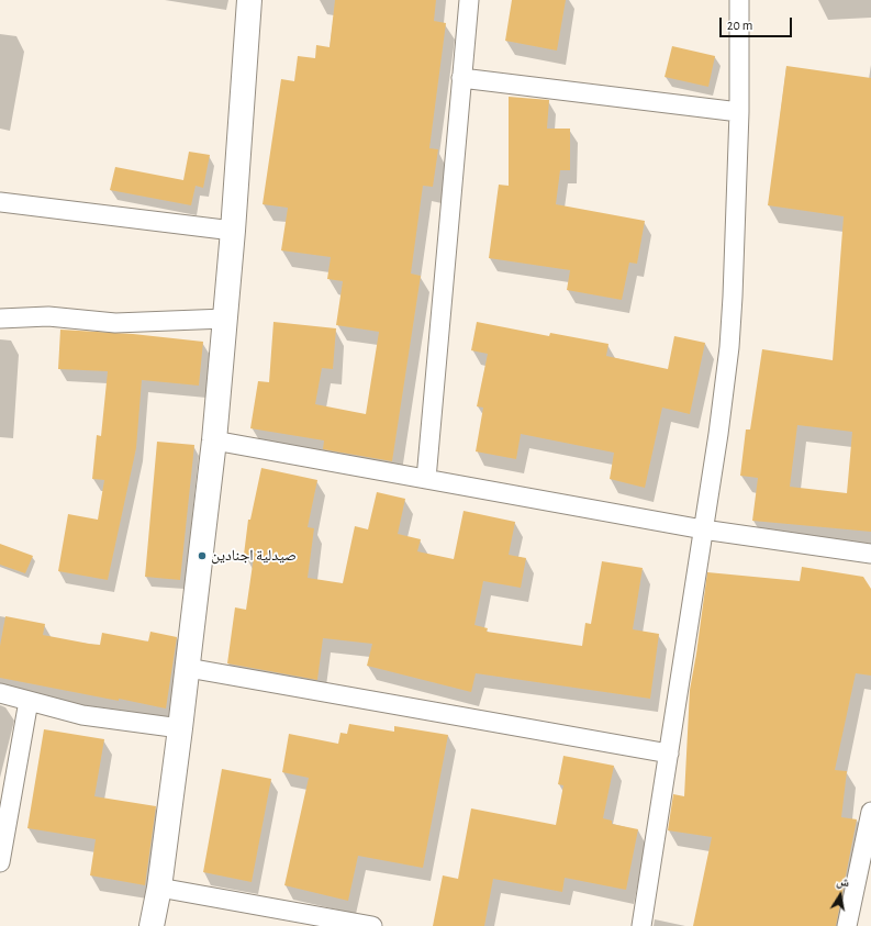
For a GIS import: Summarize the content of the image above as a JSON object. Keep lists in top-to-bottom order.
{
  "places": ["صيدلية اجنادين"],
  "scale_bar": "20 m",
  "north": "top"
}
